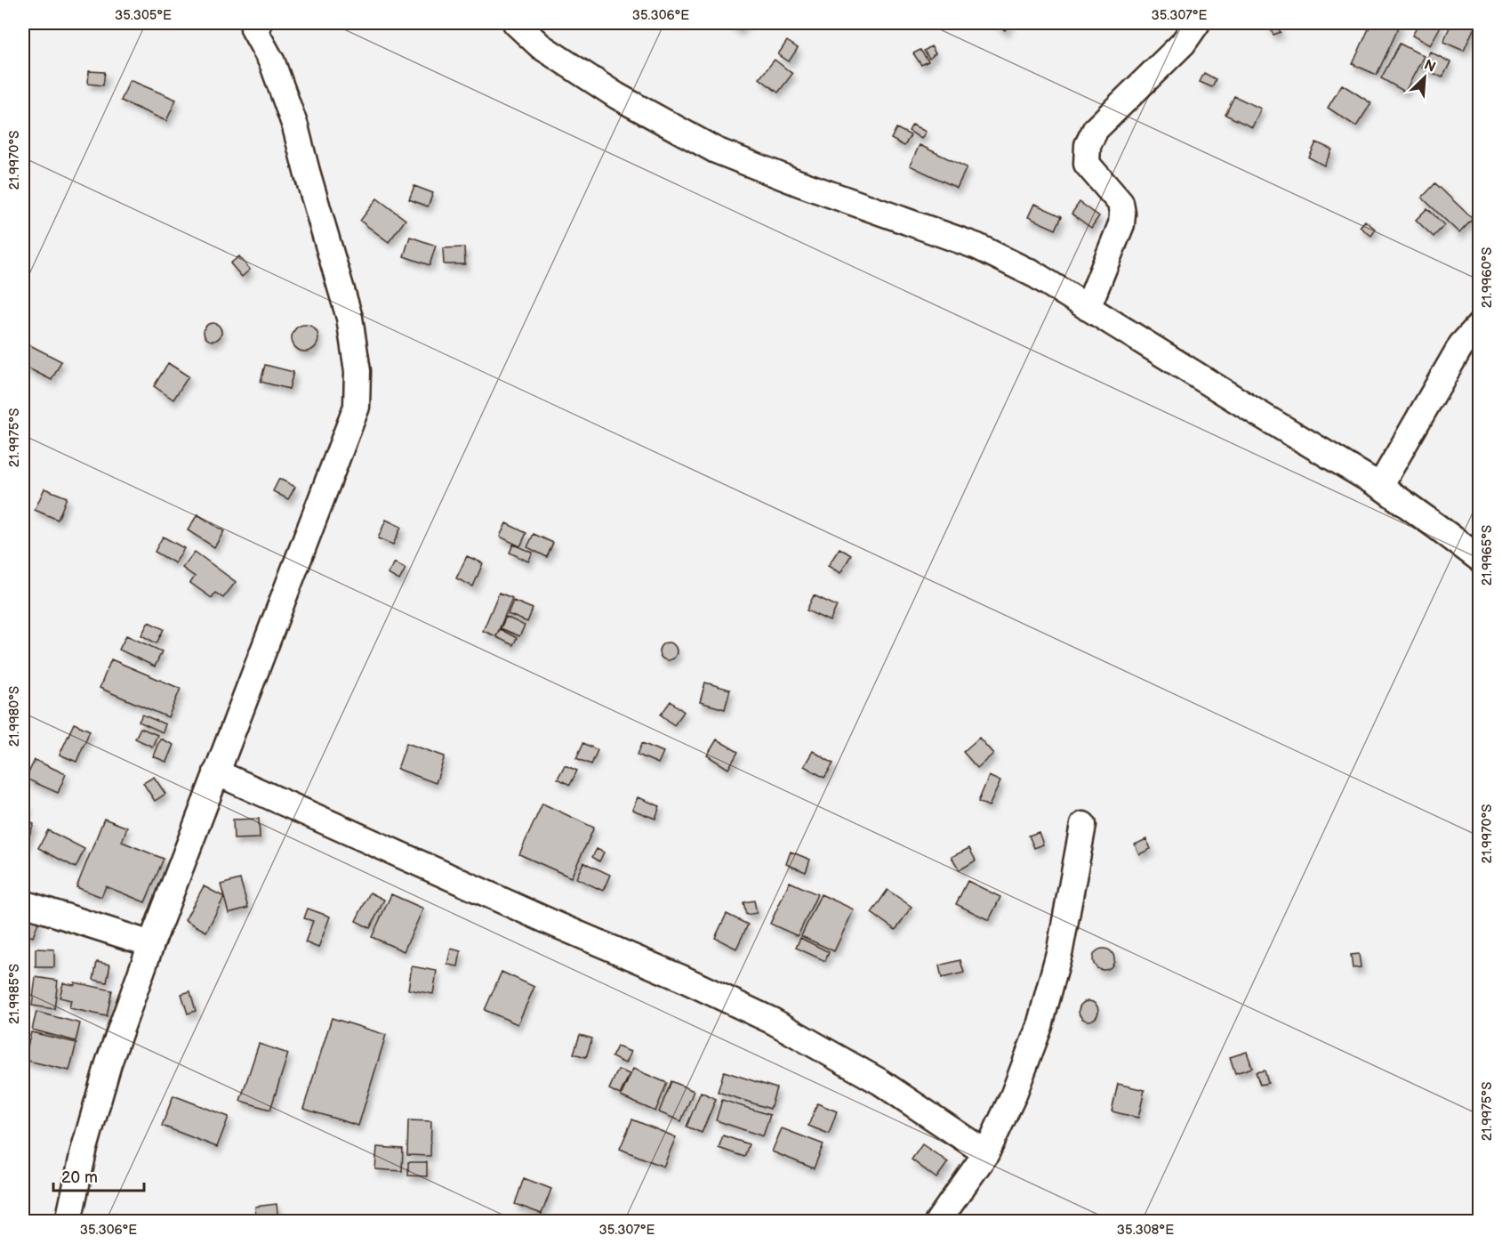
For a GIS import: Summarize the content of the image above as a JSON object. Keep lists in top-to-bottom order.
{
  "scale_bar": "20 m",
  "north": "top right",
  "coordinates": [
    "35.305°E",
    "35.306°E",
    "35.307°E",
    "21.9970°S",
    "21.9960°S",
    "21.9975°S",
    "21.9965°S",
    "21.9980°S",
    "21.9985°S",
    "35.308°E"
  ]
}
